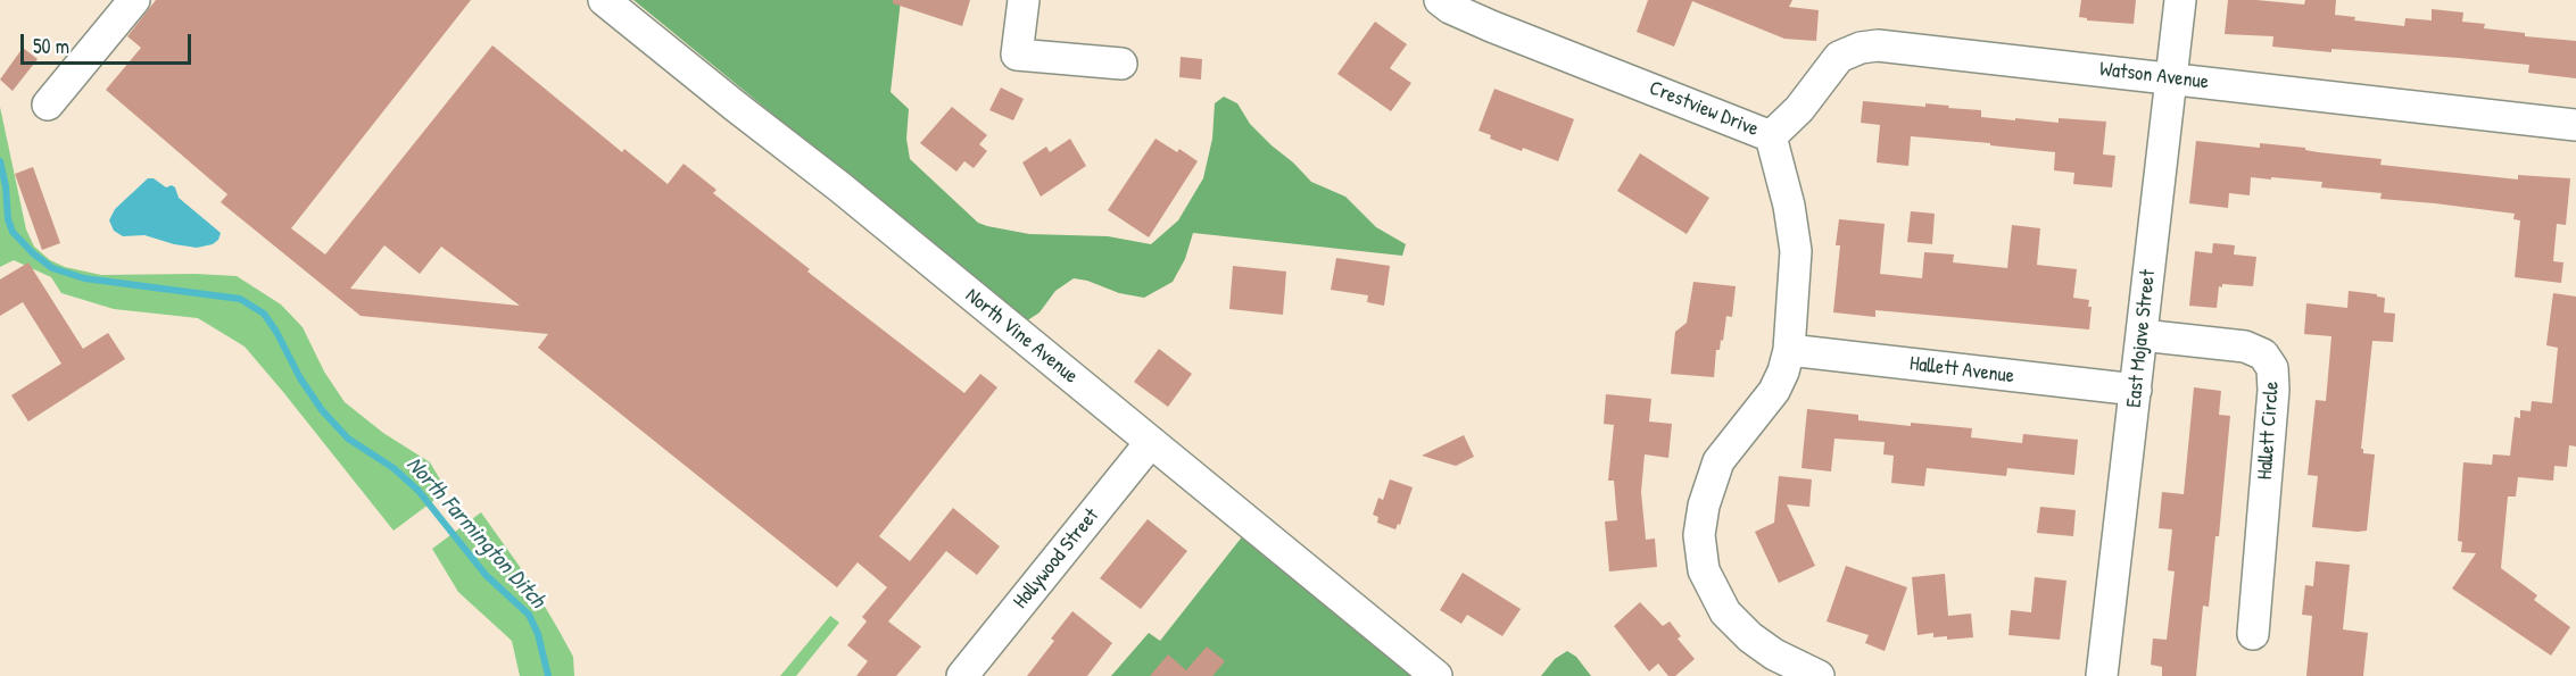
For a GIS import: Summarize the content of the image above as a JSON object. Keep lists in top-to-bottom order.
{
  "streets": {
    "street": [
      "Watson Avenue",
      "Crestview Drive",
      "North Vine Avenue",
      "East Mojave Street",
      "Hallett Avenue",
      "Hallett Circle",
      "Hollywood Street"
    ]
  },
  "crossings": [
    ["Watson Avenue", "Crestview Drive"],
    ["Watson Avenue", "East Mojave Street"],
    ["Crestview Drive", "Hallett Avenue"],
    ["North Vine Avenue", "Hollywood Street"],
    ["East Mojave Street", "Hallett Avenue"],
    ["East Mojave Street", "Hallett Circle"]
  ],
  "water": ["North Farmington Ditch"],
  "scale_bar": "50 m"
}
